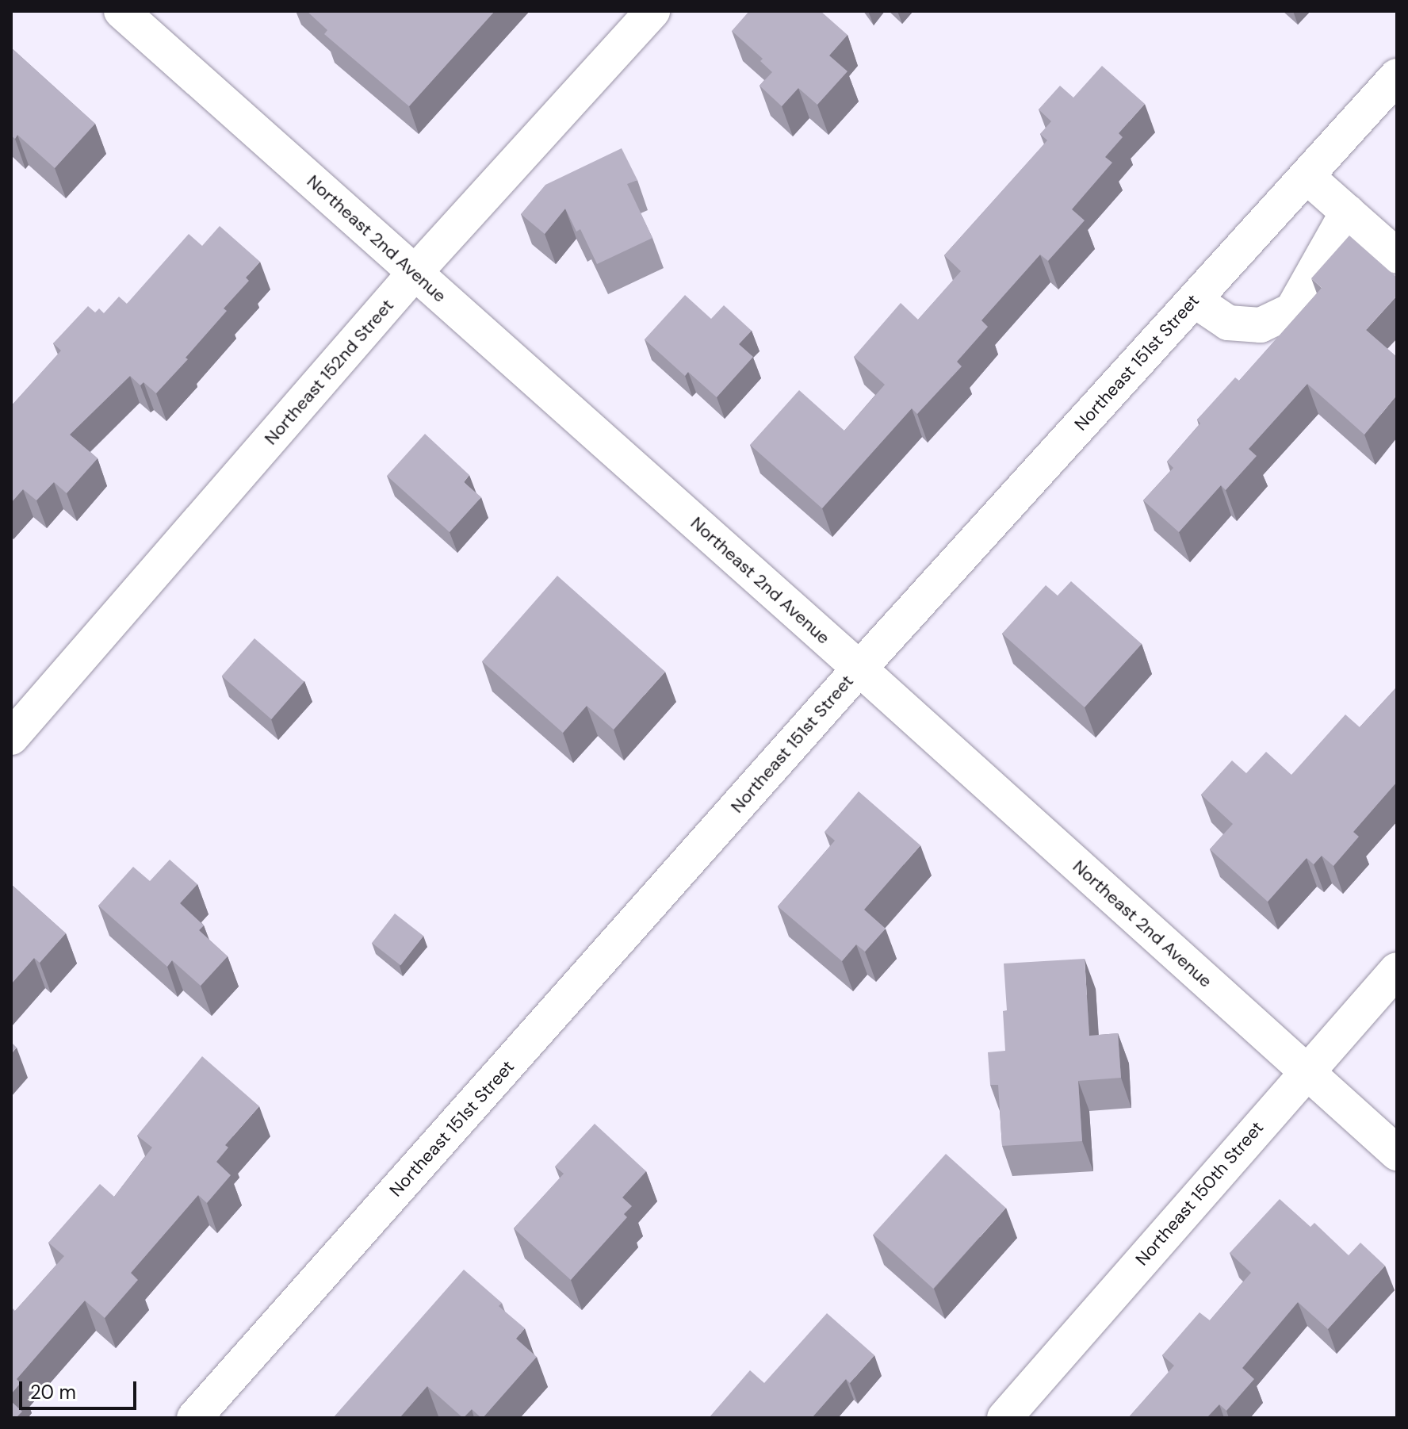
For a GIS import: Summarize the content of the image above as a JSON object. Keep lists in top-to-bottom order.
{
  "streets": {
    "street": [
      "Northeast 2nd Avenue",
      "Northeast 151st Street",
      "Northeast 152nd Street",
      "Northeast 150th Street"
    ]
  },
  "crossings": [
    ["Northeast 2nd Avenue", "Northeast 151st Street"],
    ["Northeast 2nd Avenue", "Northeast 152nd Street"],
    ["Northeast 2nd Avenue", "Northeast 150th Street"]
  ],
  "scale_bar": "20 m"
}
